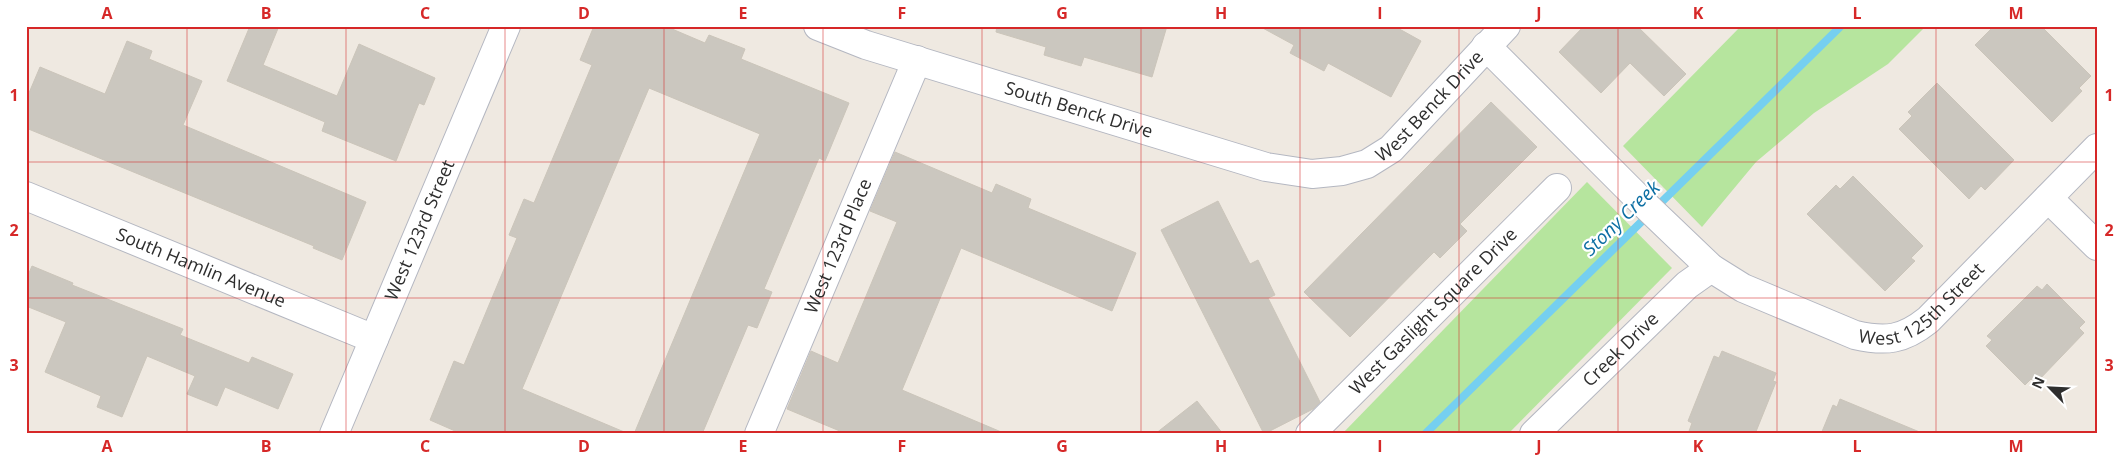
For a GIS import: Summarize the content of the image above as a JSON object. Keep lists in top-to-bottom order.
{
  "streets": {
    "street": [
      "West Benck Drive",
      "South Benck Drive",
      "West 123rd Street",
      "West 123rd Place",
      "South Hamlin Avenue",
      "West 125th Street",
      "West Gaslight Square Drive",
      "Creek Drive"
    ]
  },
  "crossings": [
    ["West Benck Drive", "South Benck Drive"],
    ["West Benck Drive", "West 125th Street"],
    ["South Benck Drive", "West 123rd Place"],
    ["West 123rd Street", "South Hamlin Avenue"],
    ["West 125th Street", "Creek Drive"]
  ],
  "water": ["Stony Creek"],
  "north": "top left",
  "grid": {
    "columns": [
      "A",
      "B",
      "C",
      "D",
      "E",
      "F",
      "G",
      "H",
      "I",
      "J",
      "K",
      "L",
      "M"
    ],
    "rows": ["1", "2", "3"]
  }
}
